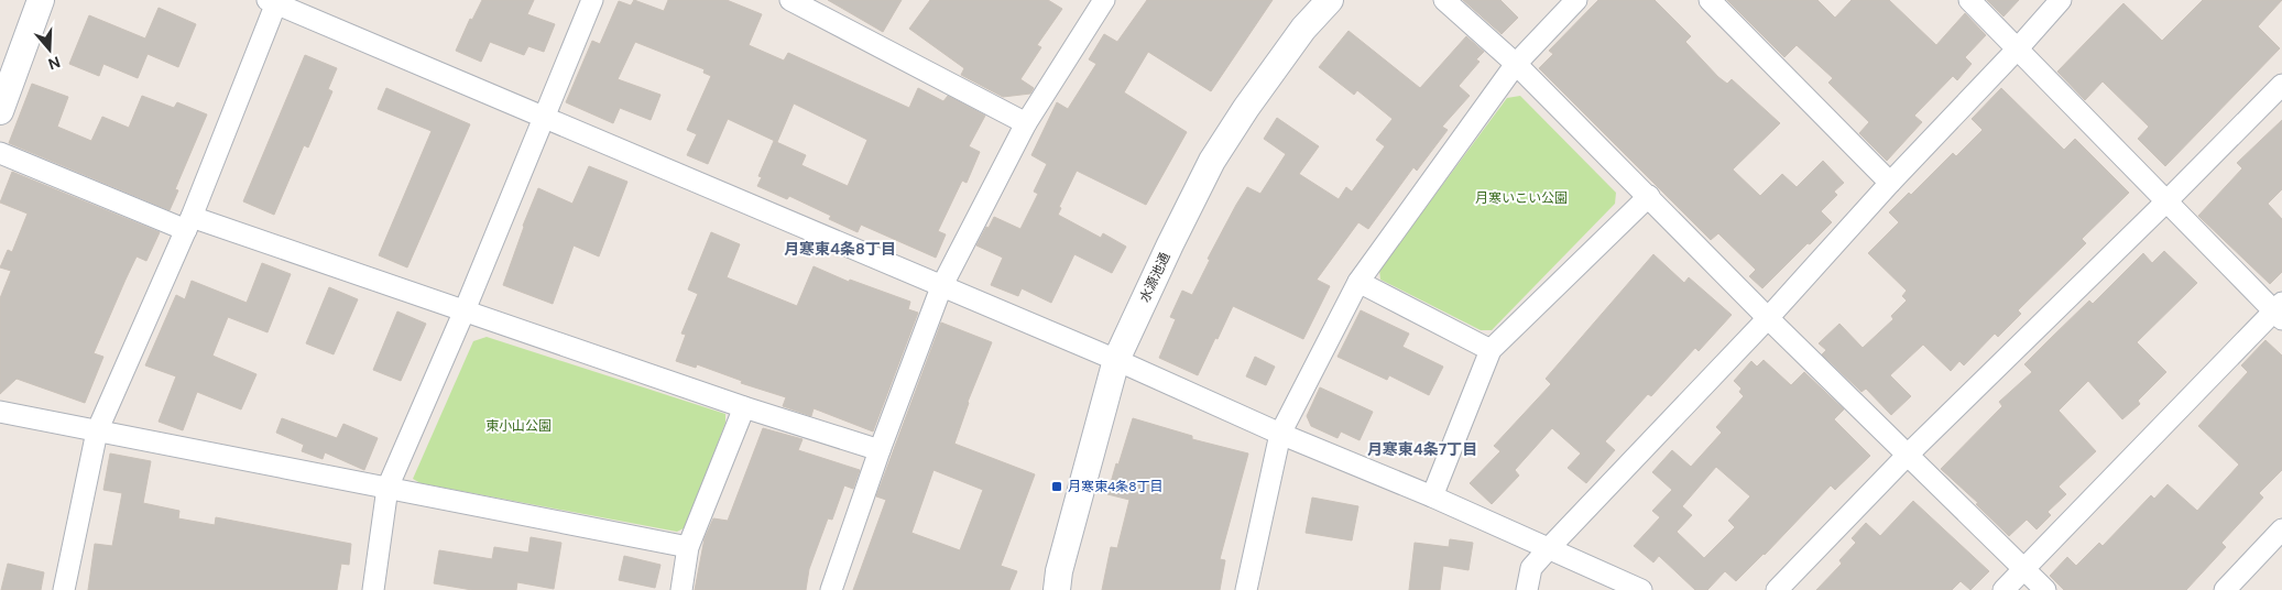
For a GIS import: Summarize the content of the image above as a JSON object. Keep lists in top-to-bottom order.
{
  "streets": {
    "street": ["水源池通"]
  },
  "districts": ["月寒東4条8丁目", "月寒東4条7丁目"],
  "parks": ["月寒いこい公園", "東小山公園"],
  "places": {
    "transit": ["月寒東4条8丁目"]
  },
  "north": "bottom"
}
